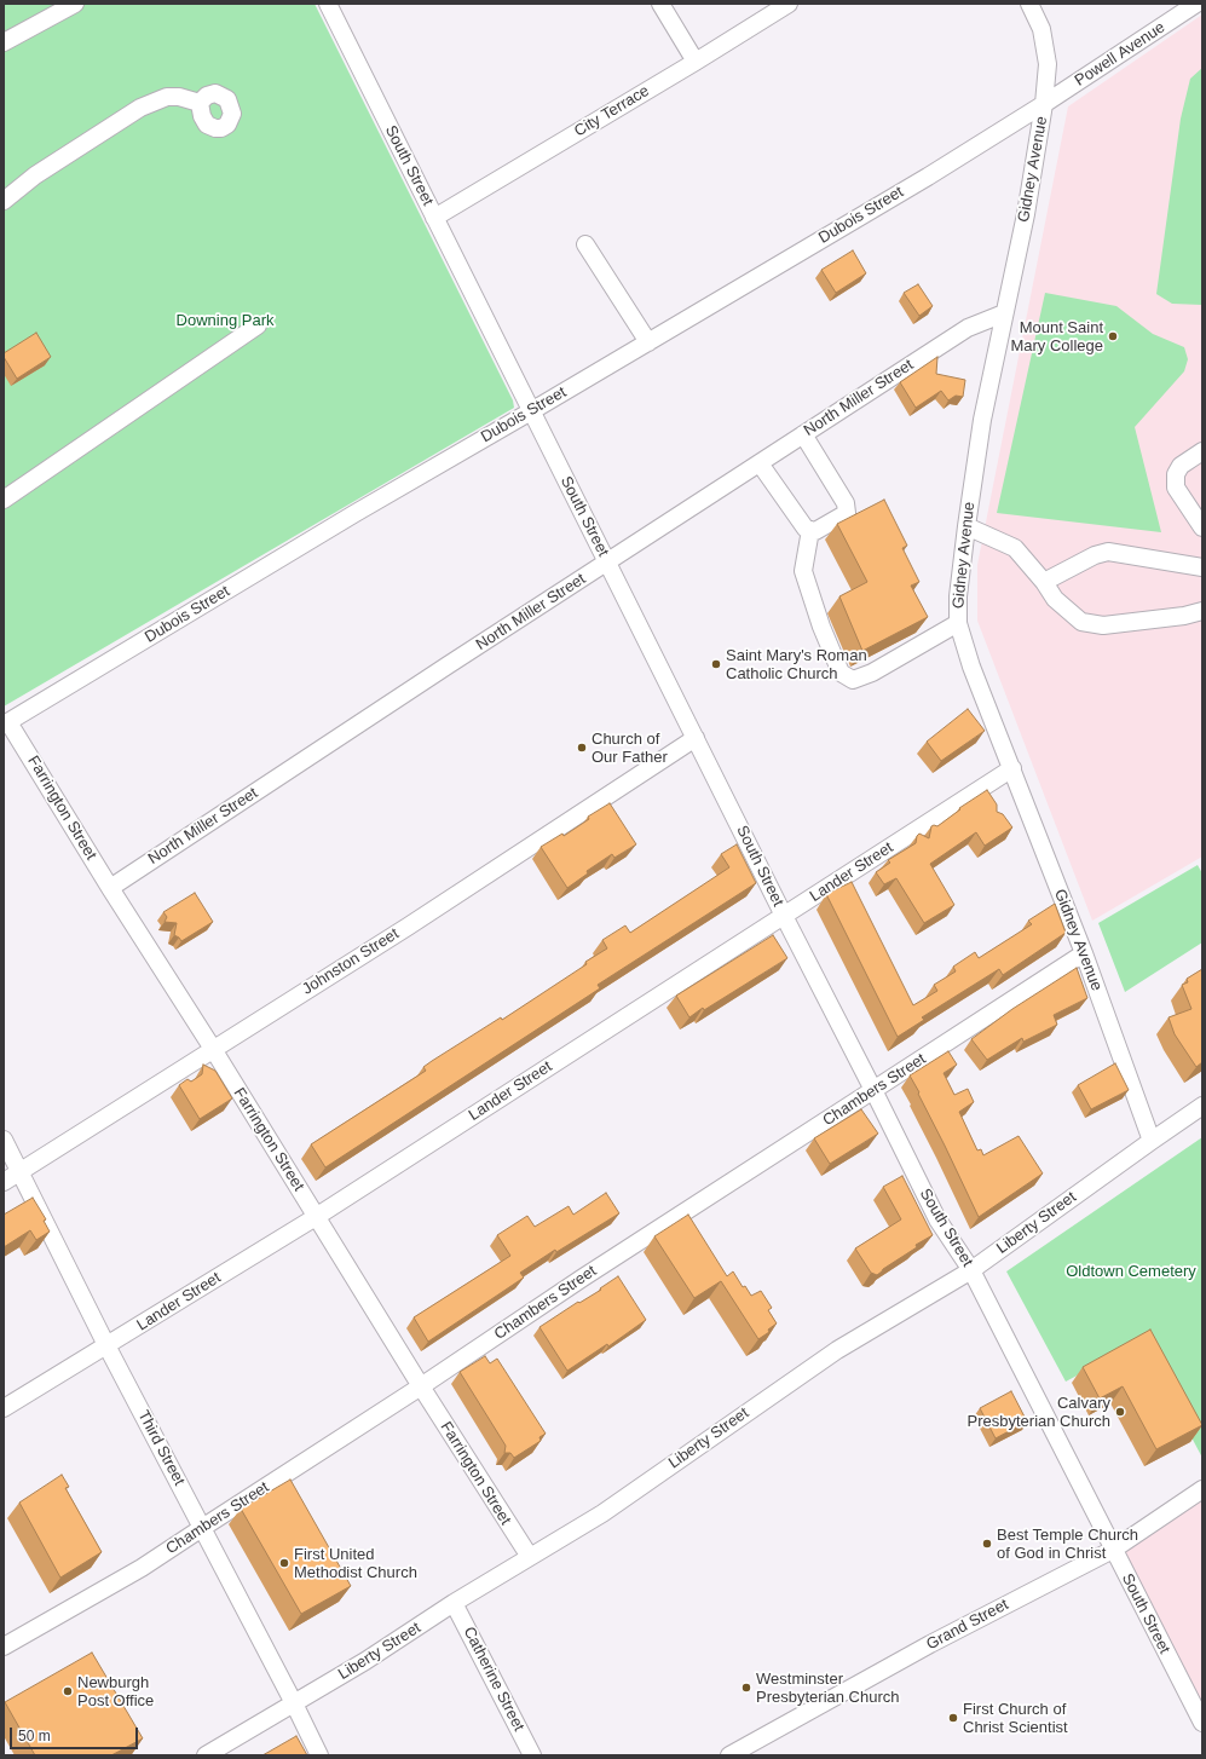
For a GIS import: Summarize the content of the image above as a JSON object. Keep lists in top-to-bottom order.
{
  "streets": {
    "street": [
      "Powell Avenue",
      "City Terrace",
      "South Street",
      "Gidney Avenue",
      "Dubois Street",
      "North Miller Street",
      "Farrington Street",
      "Lander Street",
      "Johnston Street",
      "Chambers Street",
      "Liberty Street",
      "Third Street",
      "Grand Street",
      "Catherine Street"
    ]
  },
  "crossings": [
    ["Powell Avenue", "Gidney Avenue"],
    ["Powell Avenue", "Dubois Street"],
    ["City Terrace", "South Street"],
    ["South Street", "Dubois Street"],
    ["South Street", "North Miller Street"],
    ["South Street", "Lander Street"],
    ["South Street", "Johnston Street"],
    ["South Street", "Chambers Street"],
    ["South Street", "Liberty Street"],
    ["South Street", "Grand Street"],
    ["Gidney Avenue", "Dubois Street"],
    ["Gidney Avenue", "North Miller Street"],
    ["Gidney Avenue", "Lander Street"],
    ["Gidney Avenue", "Chambers Street"],
    ["Gidney Avenue", "Liberty Street"],
    ["Dubois Street", "Farrington Street"],
    ["North Miller Street", "Farrington Street"],
    ["Farrington Street", "Lander Street"],
    ["Farrington Street", "Johnston Street"],
    ["Farrington Street", "Chambers Street"],
    ["Farrington Street", "Liberty Street"],
    ["Lander Street", "Third Street"],
    ["Johnston Street", "Third Street"],
    ["Chambers Street", "Third Street"],
    ["Liberty Street", "Third Street"],
    ["Liberty Street", "Catherine Street"]
  ],
  "parks": ["Downing Park", "Oldtown Cemetery"],
  "places": [
    "Mount Saint Mary College",
    "Saint Mary's Roman Catholic Church",
    "Church of Our Father",
    "Calvary Presbyterian Church",
    "Best Temple Church of God in Christ",
    "First United Methodist Church",
    "Westminster Presbyterian Church",
    "Newburgh Post Office",
    "First Church of Christ Scientist"
  ],
  "scale_bar": "50 m"
}
